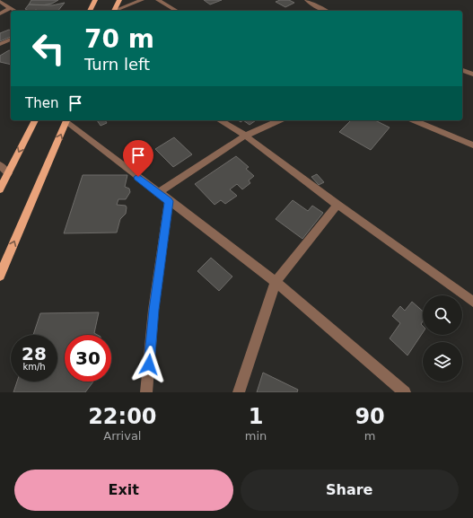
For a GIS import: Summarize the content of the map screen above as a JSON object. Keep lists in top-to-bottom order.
{
  "page": {
    "turn": ["70 m", "Turn left"],
    "then": "Then",
    "speed": "28 km/h",
    "limit": "30",
    "eta": [
      "22:00",
      "Arrival",
      "1",
      "min",
      "90",
      "m"
    ],
    "buttons": ["Exit", "Share"]
  }
}
